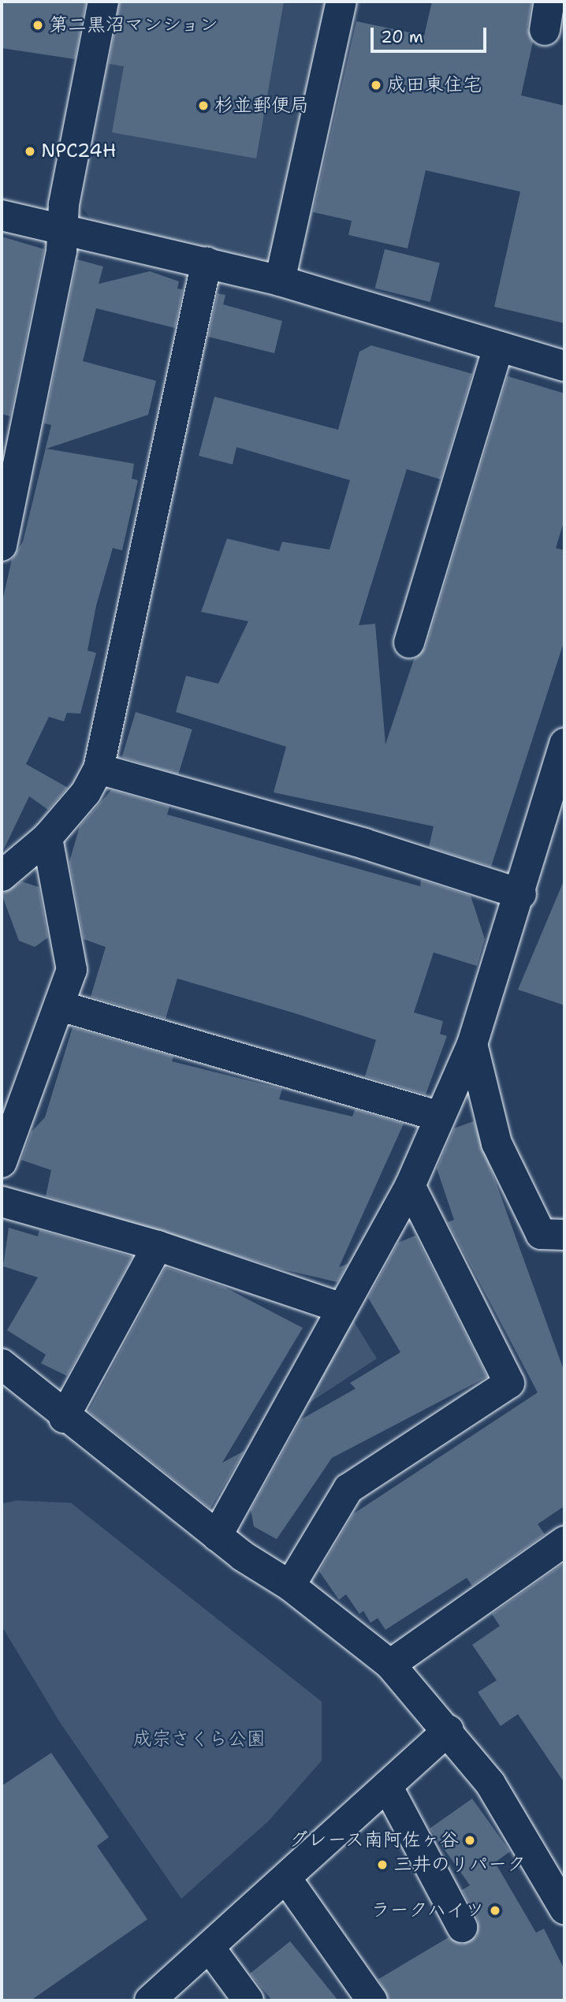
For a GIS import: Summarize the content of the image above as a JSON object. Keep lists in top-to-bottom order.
{
  "parks": ["成宗さくら公園"],
  "places": [
    "第二黒沼マンション",
    "成田東住宅",
    "杉並郵便局",
    "NPC24H",
    "グレース南阿佐ヶ谷",
    "三井のリパーク",
    "ラークハイツ"
  ],
  "scale_bar": "20 m"
}
